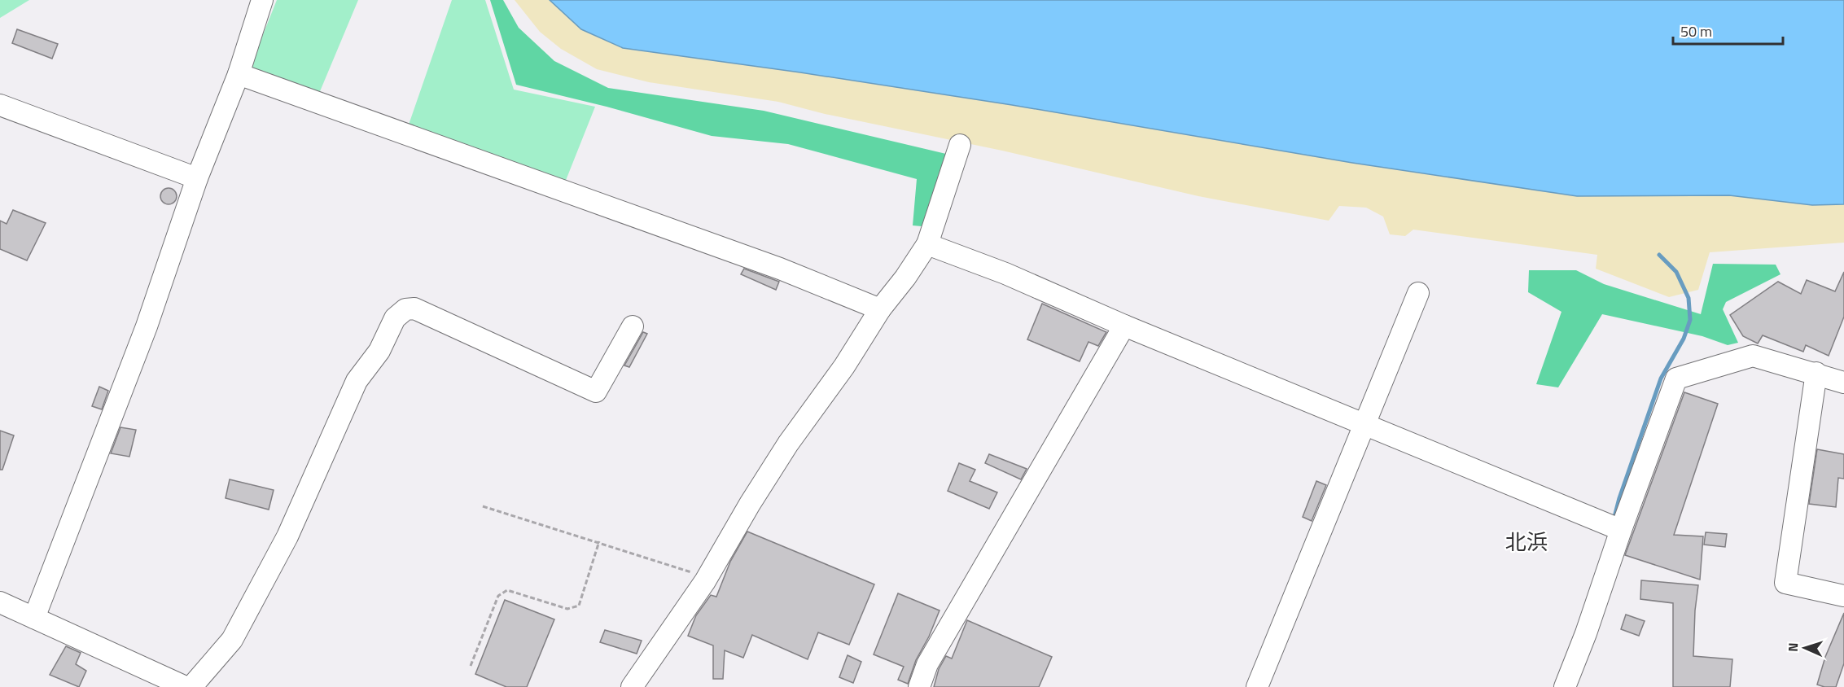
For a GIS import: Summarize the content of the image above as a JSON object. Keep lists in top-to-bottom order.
{
  "districts": ["北浜"],
  "scale_bar": "50 m",
  "north": "left"
}
